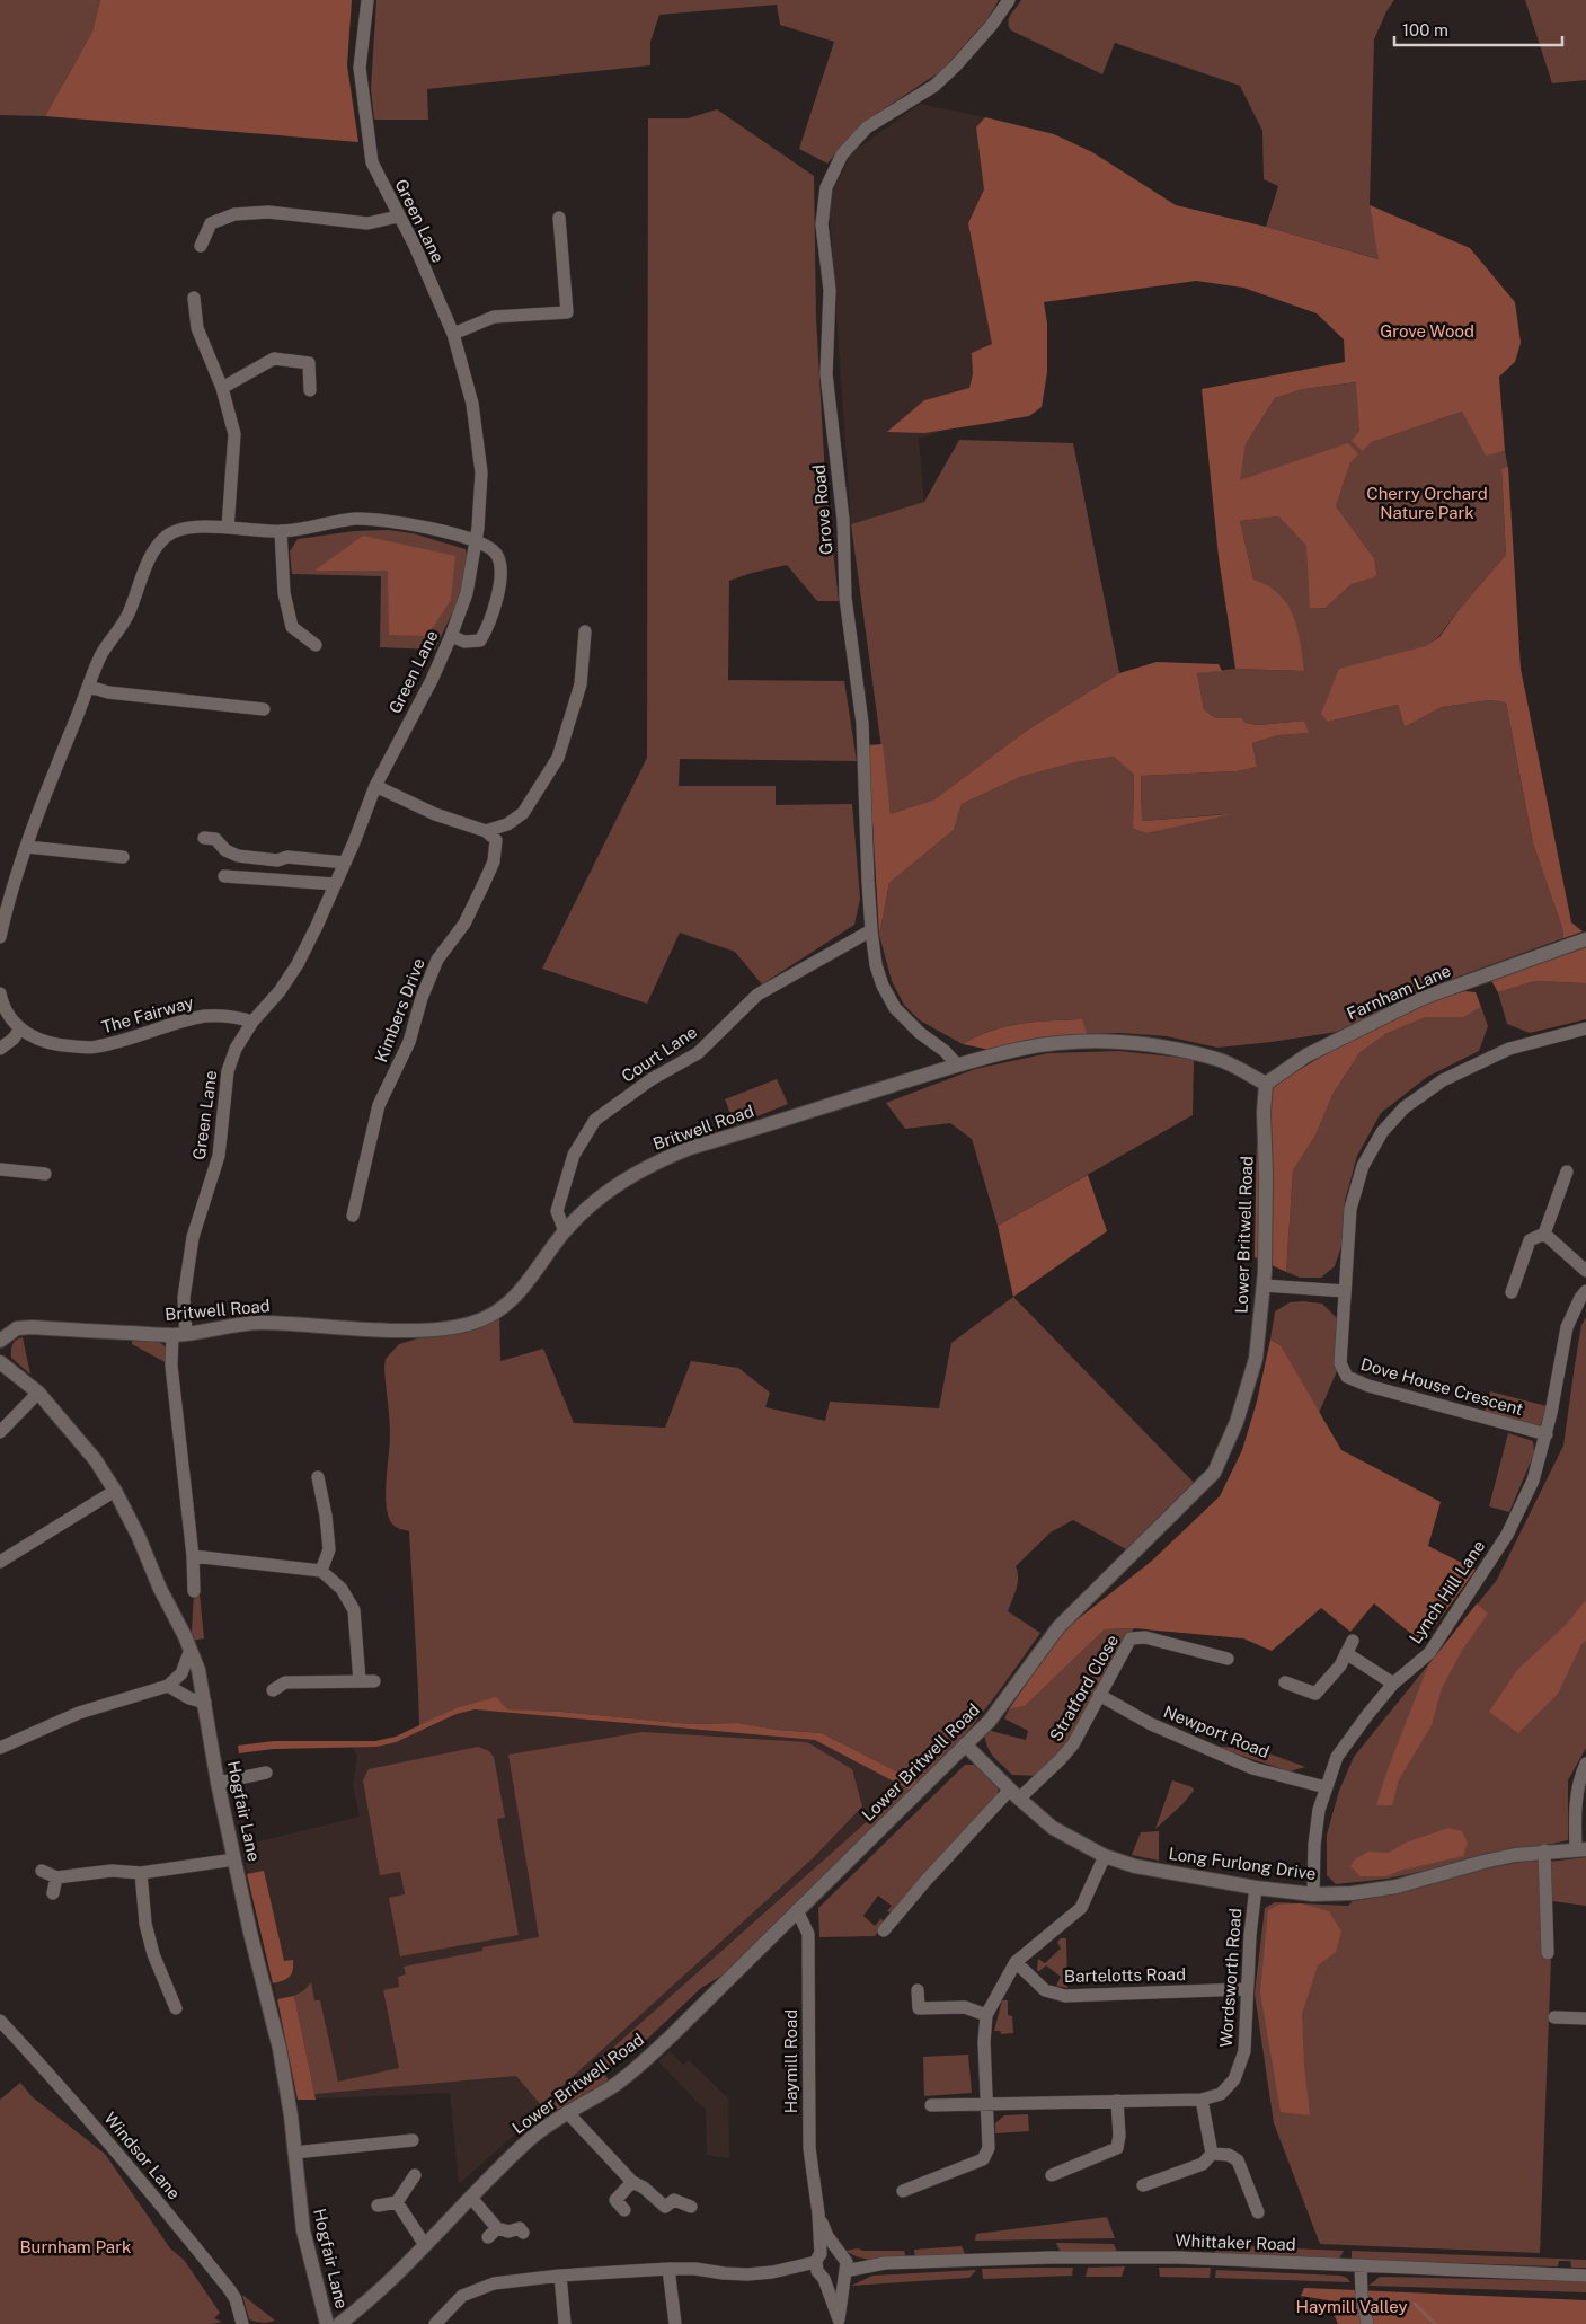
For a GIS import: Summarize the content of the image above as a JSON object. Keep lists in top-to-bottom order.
{
  "streets": {
    "street": [
      "Green Lane",
      "Grove Road",
      "Farnham Lane",
      "Kimbers Drive",
      "The Fairway",
      "Court Lane",
      "Britwell Road",
      "Lower Britwell Road",
      "Dove House Crescent",
      "Lynch Hill Lane",
      "Stratford Close",
      "Newport Road",
      "Hogfair Lane",
      "Long Furlong Drive",
      "Bartelotts Road",
      "Wordsworth Road",
      "Haymill Road",
      "Windsor Lane",
      "Whittaker Road"
    ]
  },
  "crossings": [
    ["Green Lane", "The Fairway"],
    ["Green Lane", "Britwell Road"],
    ["Grove Road", "Court Lane"],
    ["Grove Road", "Britwell Road"],
    ["Farnham Lane", "Britwell Road"],
    ["Farnham Lane", "Lower Britwell Road"],
    ["Court Lane", "Britwell Road"],
    ["Britwell Road", "Lower Britwell Road"],
    ["Lower Britwell Road", "Long Furlong Drive"],
    ["Lower Britwell Road", "Haymill Road"],
    ["Dove House Crescent", "Lynch Hill Lane"],
    ["Lynch Hill Lane", "Newport Road"],
    ["Lynch Hill Lane", "Long Furlong Drive"],
    ["Stratford Close", "Newport Road"],
    ["Stratford Close", "Long Furlong Drive"],
    ["Long Furlong Drive", "Wordsworth Road"],
    ["Bartelotts Road", "Wordsworth Road"],
    ["Haymill Road", "Whittaker Road"]
  ],
  "parks": [
    "Grove Wood",
    "Cherry Orchard Nature Park",
    "Burnham Park",
    "Haymill Valley"
  ],
  "scale_bar": "100 m"
}
